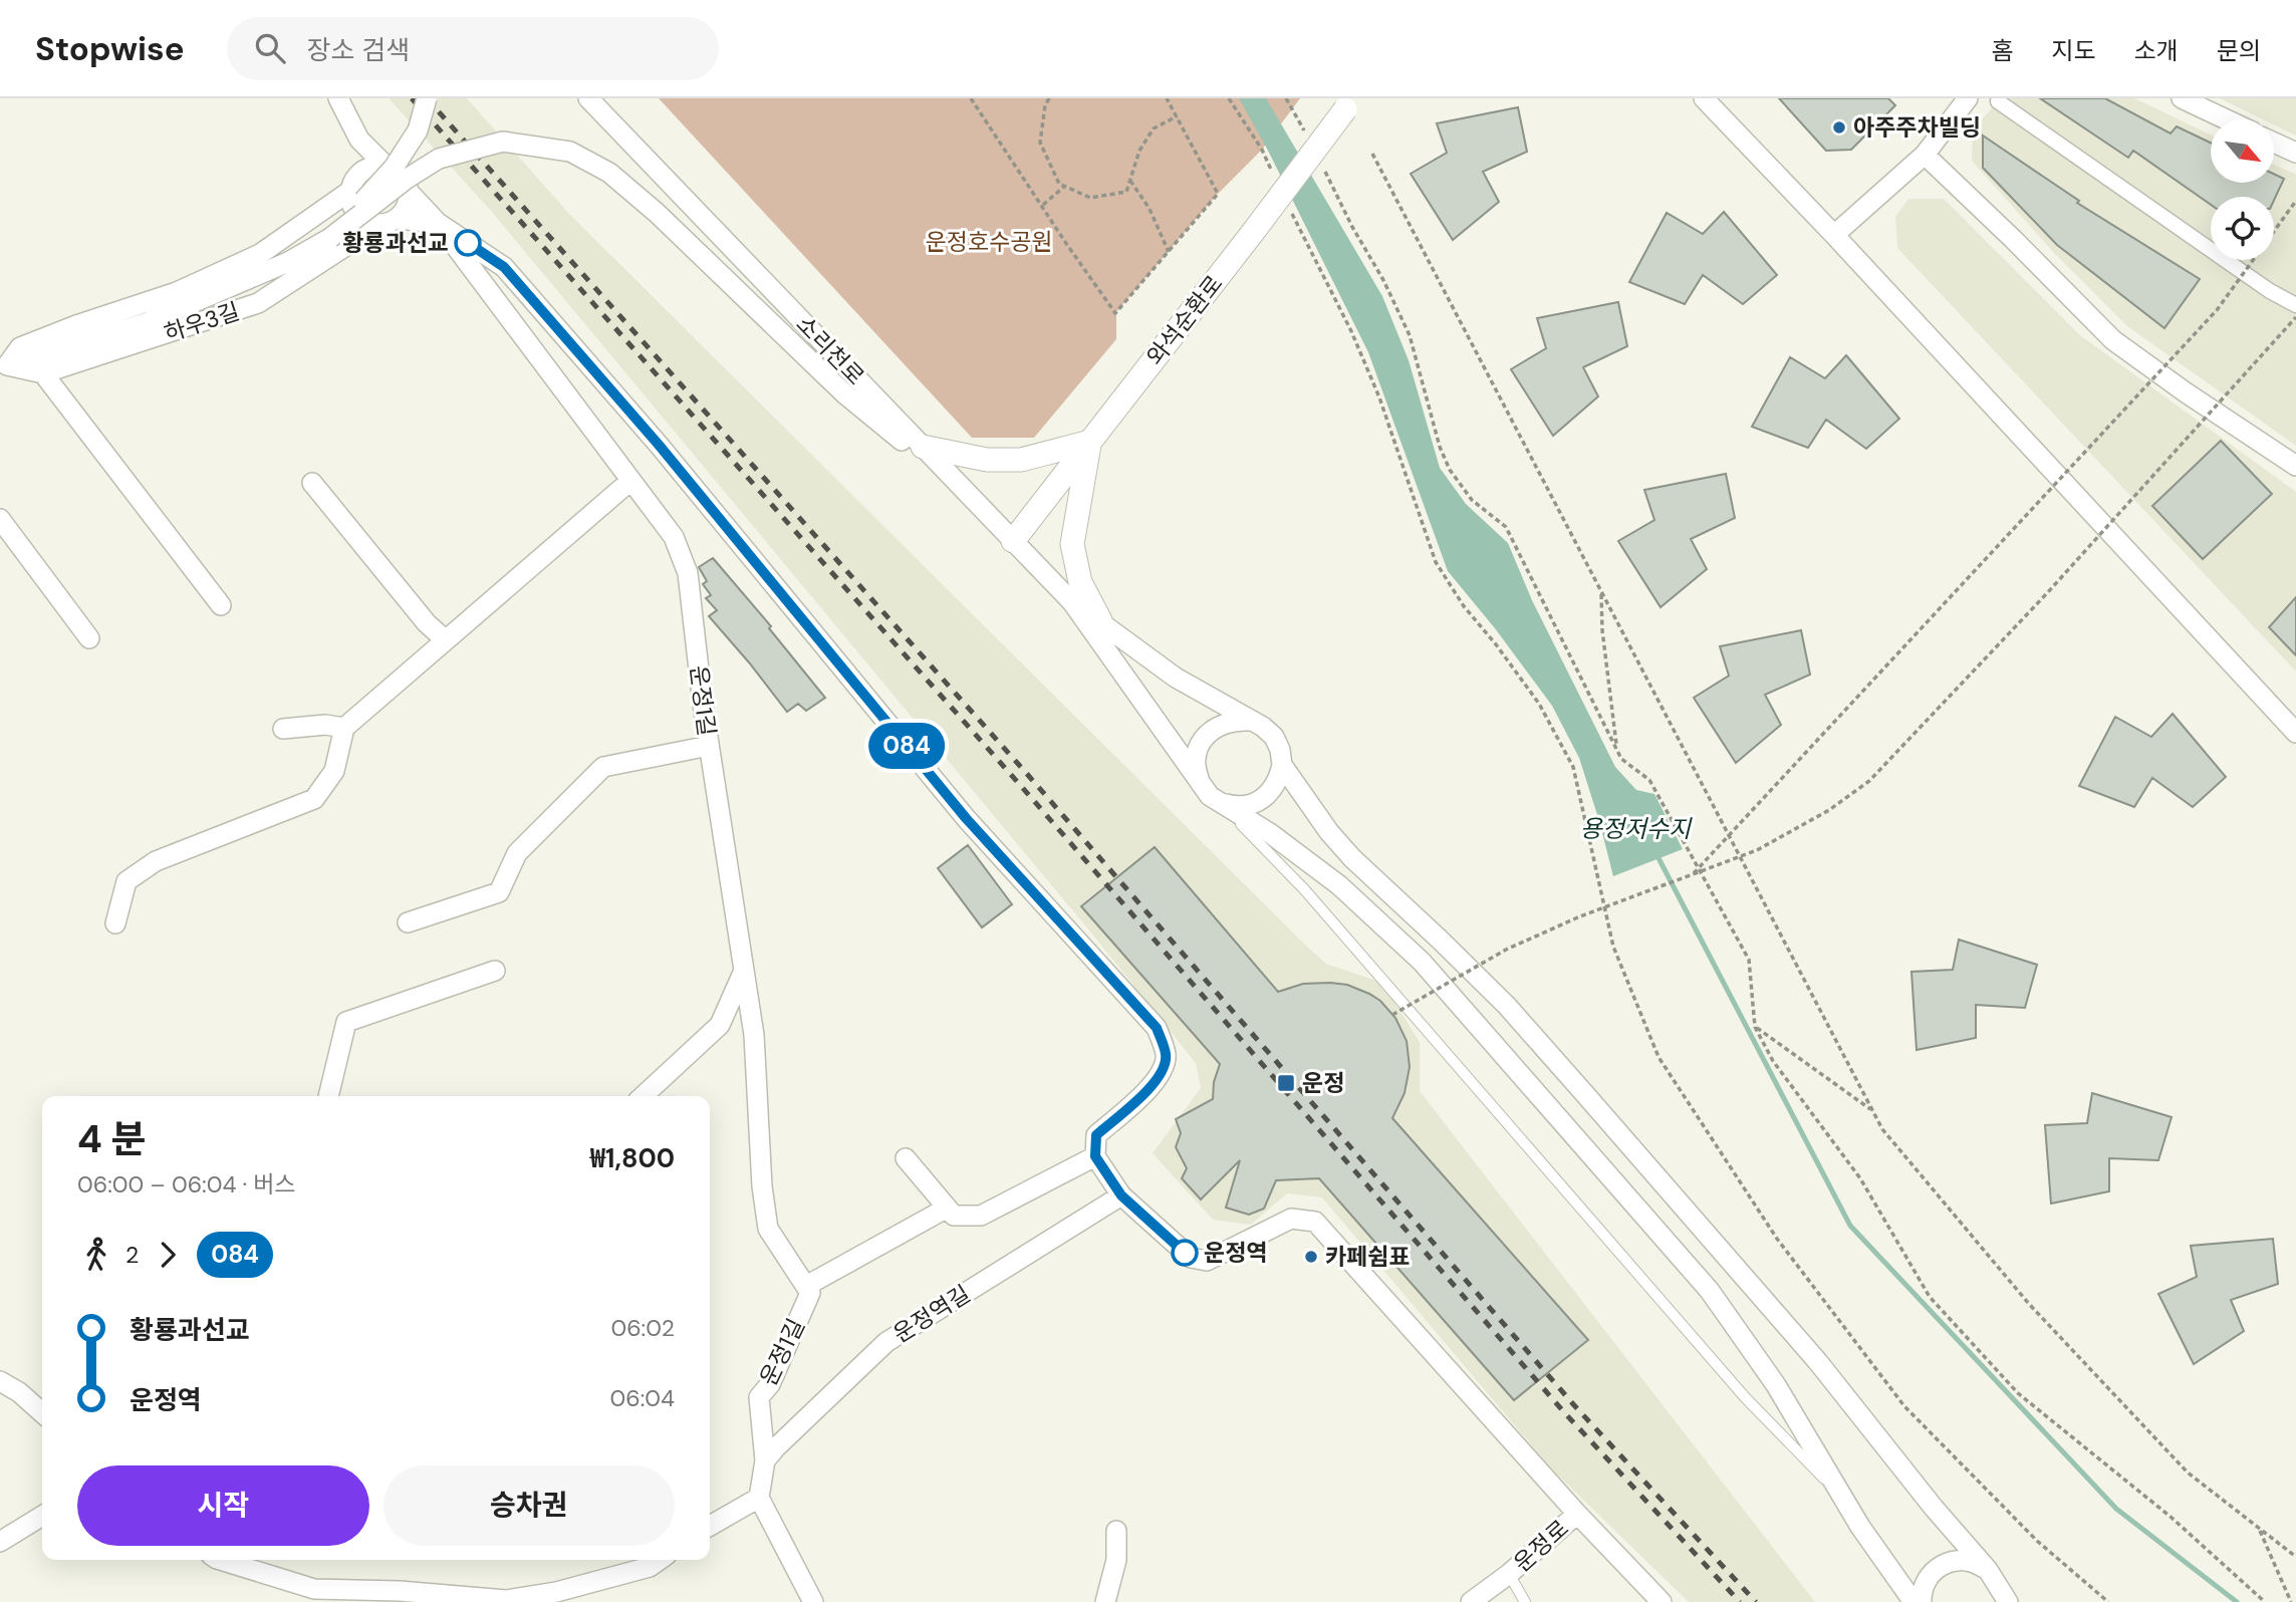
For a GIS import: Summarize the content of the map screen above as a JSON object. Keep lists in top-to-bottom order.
{
  "streets": {
    "street": [
      "와석순환로",
      "하우3길",
      "소리천로",
      "운정1길",
      "운정역길",
      "운정로"
    ]
  },
  "crossings": [
    ["와석순환로", "소리천로"],
    ["하우3길", "운정1길"],
    ["운정1길", "운정역길"]
  ],
  "water": ["용정저수지"],
  "parks": ["운정호수공원"],
  "places": {
    "other": [
      "아주주차빌딩",
      "황룡과선교",
      "운정역",
      "카페쉼표"
    ],
    "transit": ["운정"]
  },
  "lines": ["bus line 084"],
  "north": "bottom right",
  "page": {
    "header": "Stopwise",
    "search": "장소 검색",
    "nav": [
      "홈",
      "지도",
      "소개",
      "문의"
    ],
    "on_map": "084",
    "heading": ["4 분", "06:00 – 06:04 · 버스", "₩1,800"],
    "legs": ["2", "084"],
    "list": [
      {
        "name": "황룡과선교",
        "value": "06:02"
      },
      {
        "name": "운정역",
        "value": "06:04"
      }
    ],
    "buttons": ["시작", "승차권"]
  }
}
